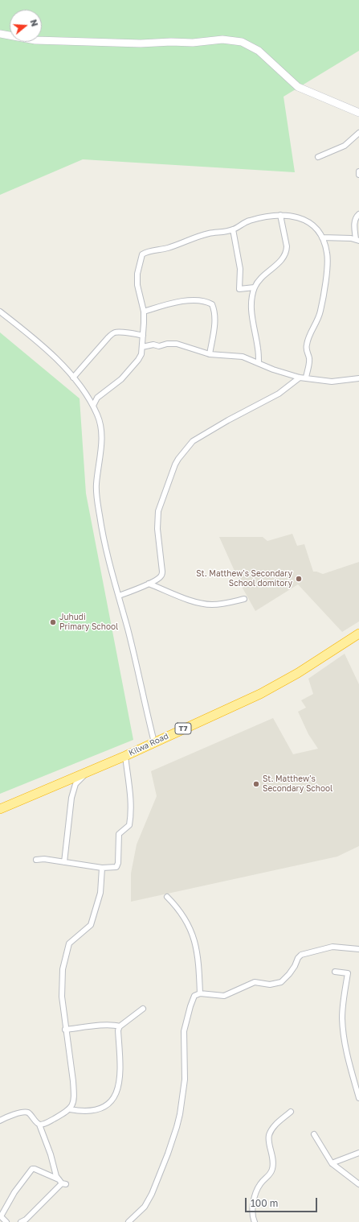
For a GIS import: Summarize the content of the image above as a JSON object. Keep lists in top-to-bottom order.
{
  "streets": {
    "highway": ["T7", "Kilwa Road"]
  },
  "places": ["St. Matthew's Secondary School domitory", "Juhudi Primary School", "St. Matthew's Secondary School"],
  "scale_bar": "100 m",
  "north": "right"
}
